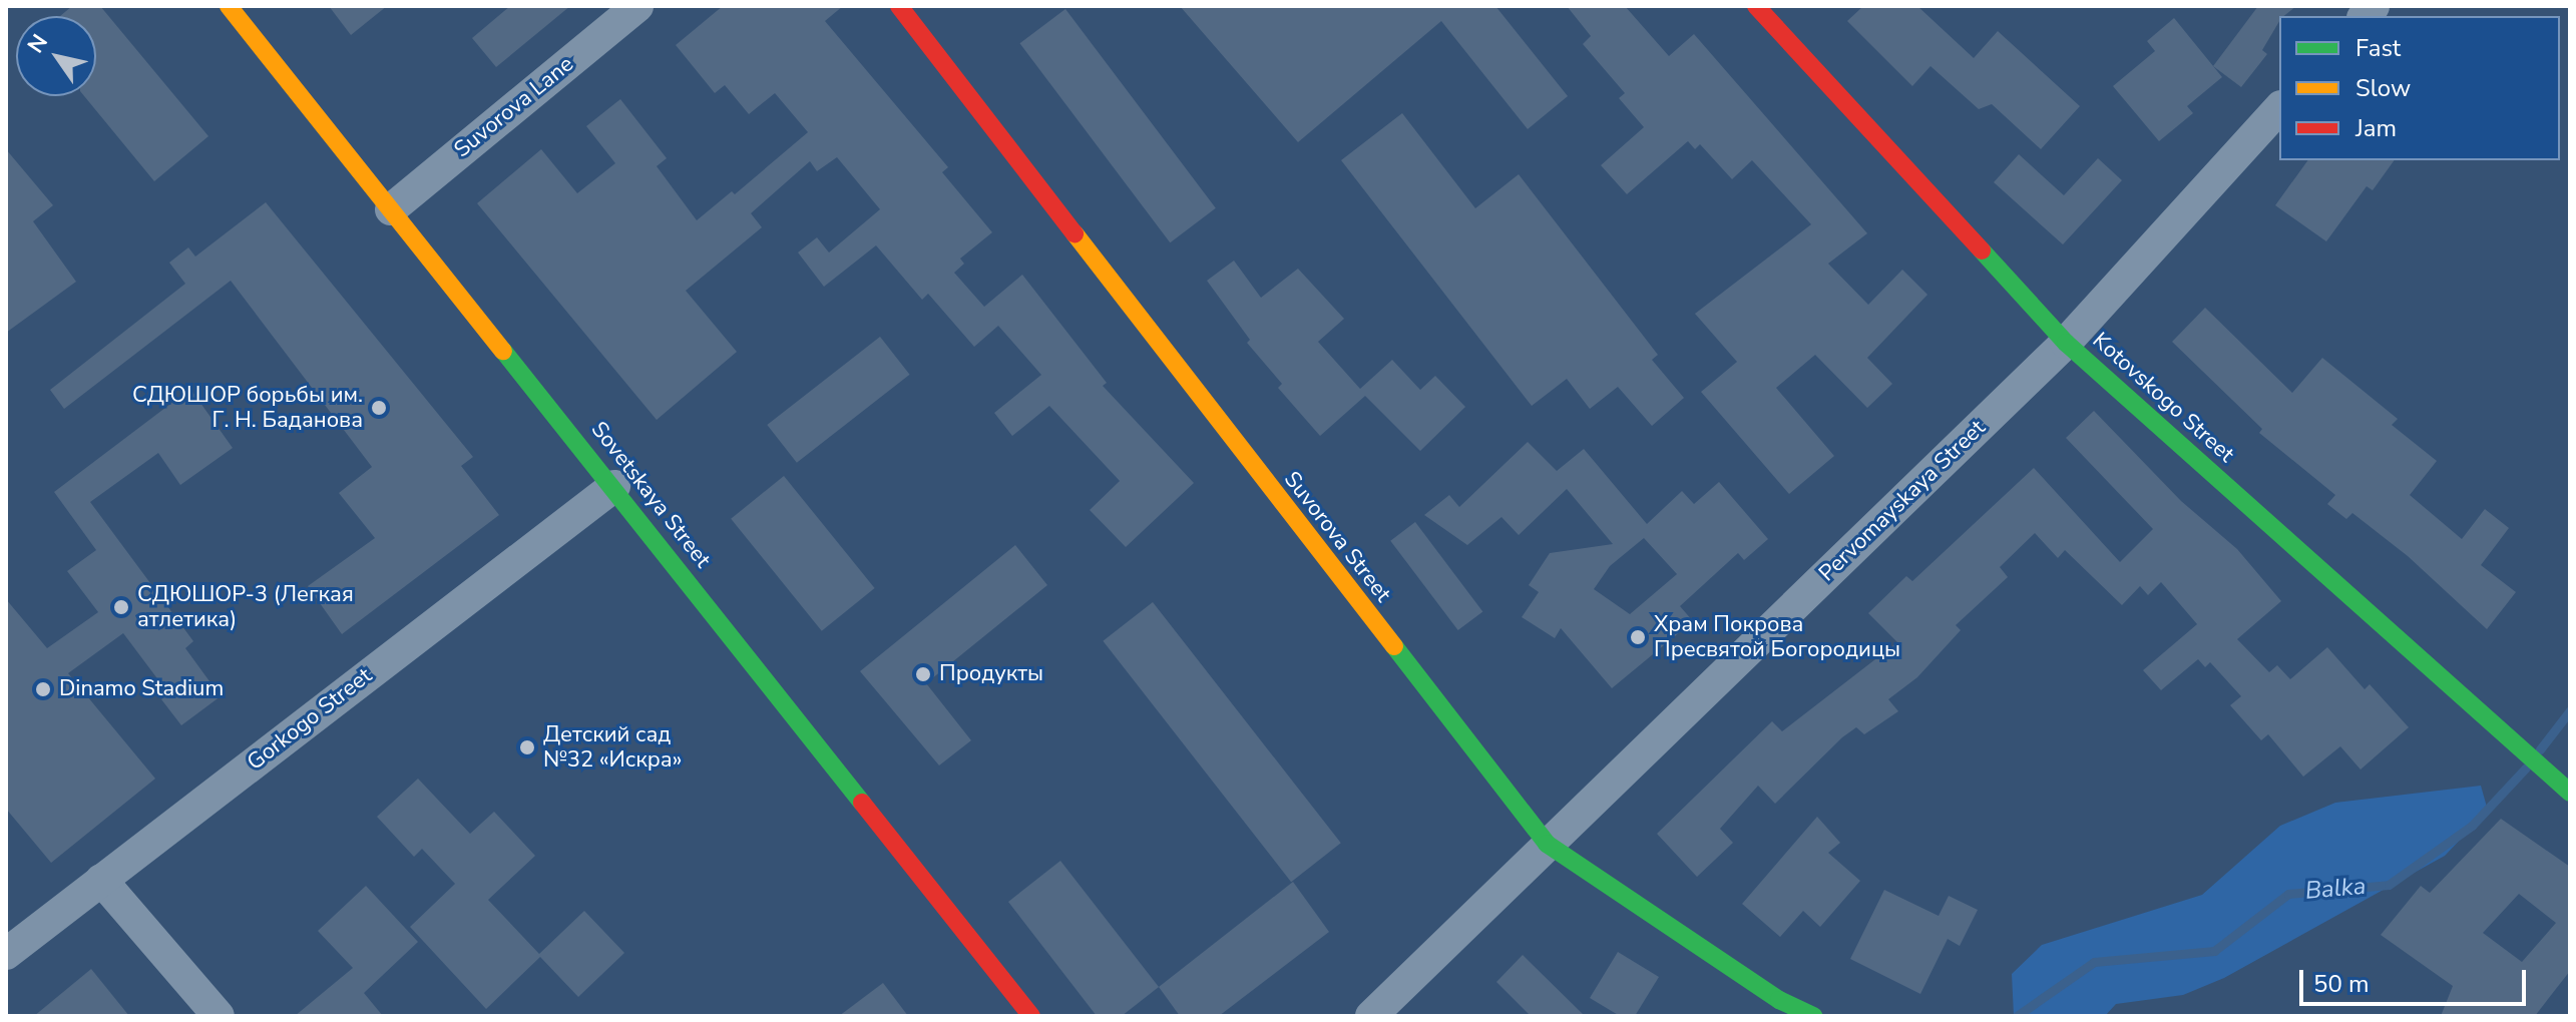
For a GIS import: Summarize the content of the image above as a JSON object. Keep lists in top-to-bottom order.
{
  "streets": {
    "main road": ["Kotovskogo Street", "Sovetskaya Street", "Suvorova Street"],
    "street": ["Suvorova Lane", "Pervomayskaya Street", "Gorkogo Street"]
  },
  "crossings": [
    ["Suvorova Lane", "Sovetskaya Street"],
    ["Kotovskogo Street", "Pervomayskaya Street"],
    ["Sovetskaya Street", "Gorkogo Street"],
    ["Pervomayskaya Street", "Suvorova Street"]
  ],
  "water": ["Balka"],
  "places": [
    "СДЮШОР борьбы им. Г. Н. Баданова",
    "СДЮШОР-3 (Легкая атлетика)",
    "Храм Покрова Пресвятой Богородицы",
    "Продукты",
    "Dinamo Stadium",
    "Детский сад №32 «Искра»"
  ],
  "legend": ["Fast", "Slow", "Jam"],
  "scale_bar": "50 m",
  "north": "top left"
}
